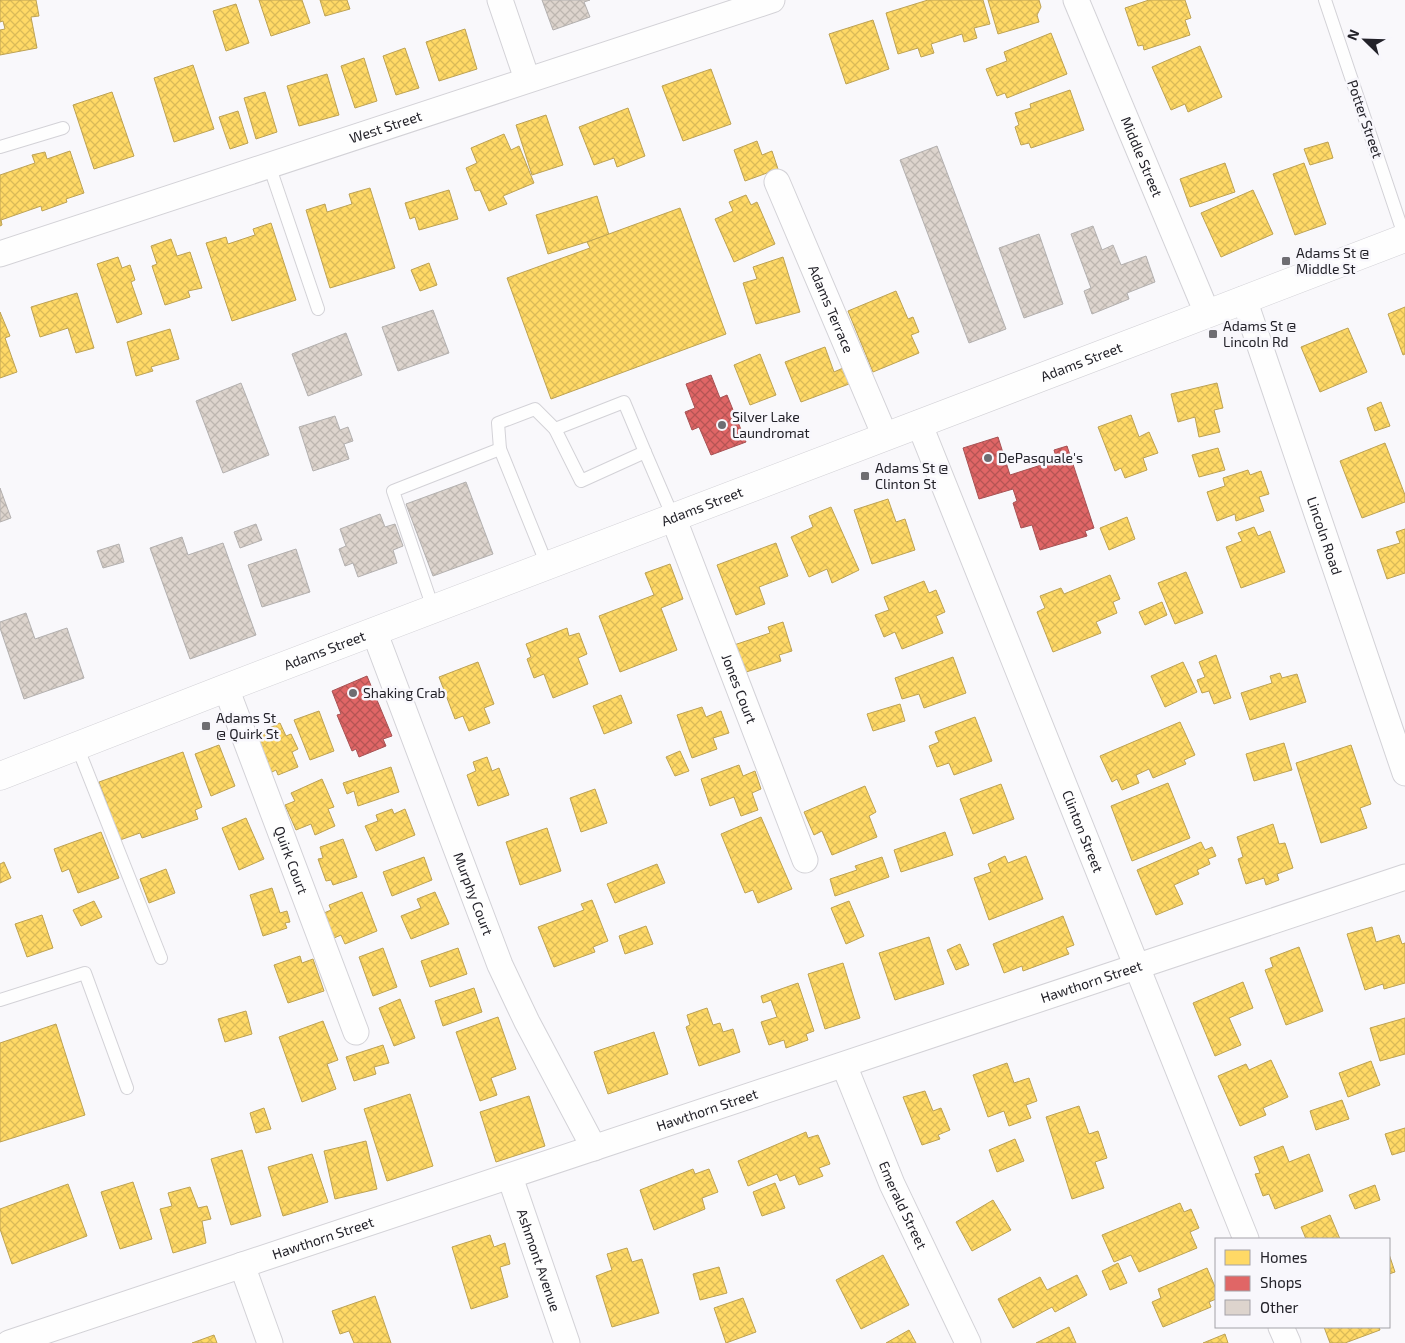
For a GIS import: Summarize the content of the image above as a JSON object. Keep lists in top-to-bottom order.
{
  "streets": {
    "street": [
      "West Street",
      "Middle Street",
      "Adams Terrace",
      "Adams Street",
      "Lincoln Road",
      "Jones Court",
      "Clinton Street",
      "Quirk Court",
      "Murphy Court",
      "Hawthorn Street",
      "Emerald Street",
      "Ashmont Avenue"
    ],
    "lane": ["Potter Street"]
  },
  "crossings": [
    ["Potter Street", "Adams Street"],
    ["Middle Street", "Adams Street"],
    ["Adams Terrace", "Adams Street"],
    ["Adams Street", "Lincoln Road"],
    ["Adams Street", "Jones Court"],
    ["Adams Street", "Clinton Street"],
    ["Adams Street", "Quirk Court"],
    ["Adams Street", "Murphy Court"],
    ["Clinton Street", "Hawthorn Street"],
    ["Murphy Court", "Hawthorn Street"],
    ["Hawthorn Street", "Emerald Street"],
    ["Hawthorn Street", "Ashmont Avenue"]
  ],
  "places": {
    "transit": [
      "Adams St @ Middle St",
      "Adams St @ Lincoln Rd",
      "Adams St @ Clinton St",
      "Adams St @ Quirk St"
    ],
    "other": ["Silver Lake Laundromat", "DePasquale's", "Shaking Crab"]
  },
  "legend": ["Homes", "Shops", "Other"],
  "north": "top left"
}
